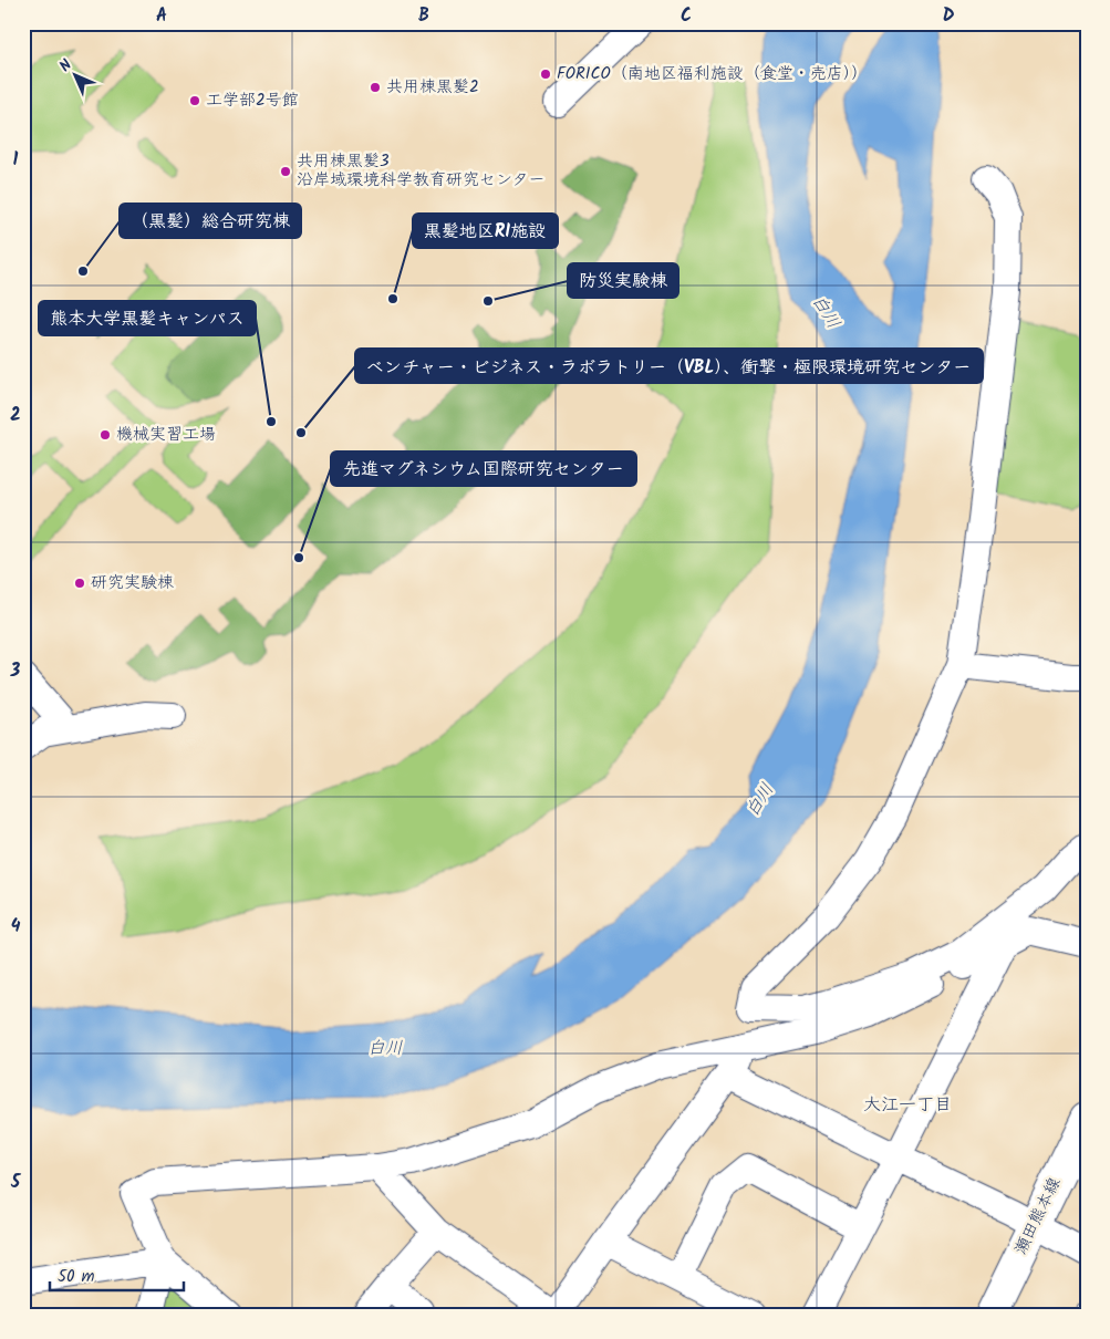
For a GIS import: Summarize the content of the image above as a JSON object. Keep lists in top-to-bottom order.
{
  "streets": {
    "main road": ["瀬田熊本線"]
  },
  "districts": ["大江一丁目"],
  "water": ["白川"],
  "places": [
    "FORICO（南地区福利施設（食堂・売店））",
    "共用棟黒髪2",
    "工学部2号館",
    "共用棟黒髪3 沿岸域環境科学教育研究センター",
    "（黒髪）総合研究棟",
    "黒髪地区RI施設",
    "防災実験棟",
    "熊本大学黒髪キャンパス",
    "ベンチャー・ビジネス・ラボラトリー（VBL）、衝撃・極限環境研究センター",
    "機械実習工場",
    "先進マグネシウム国際研究センター",
    "研究実験棟"
  ],
  "scale_bar": "50 m",
  "north": "top left",
  "grid": {
    "columns": [
      "A",
      "B",
      "C",
      "D"
    ],
    "rows": [
      "1",
      "2",
      "3",
      "4",
      "5"
    ]
  }
}
